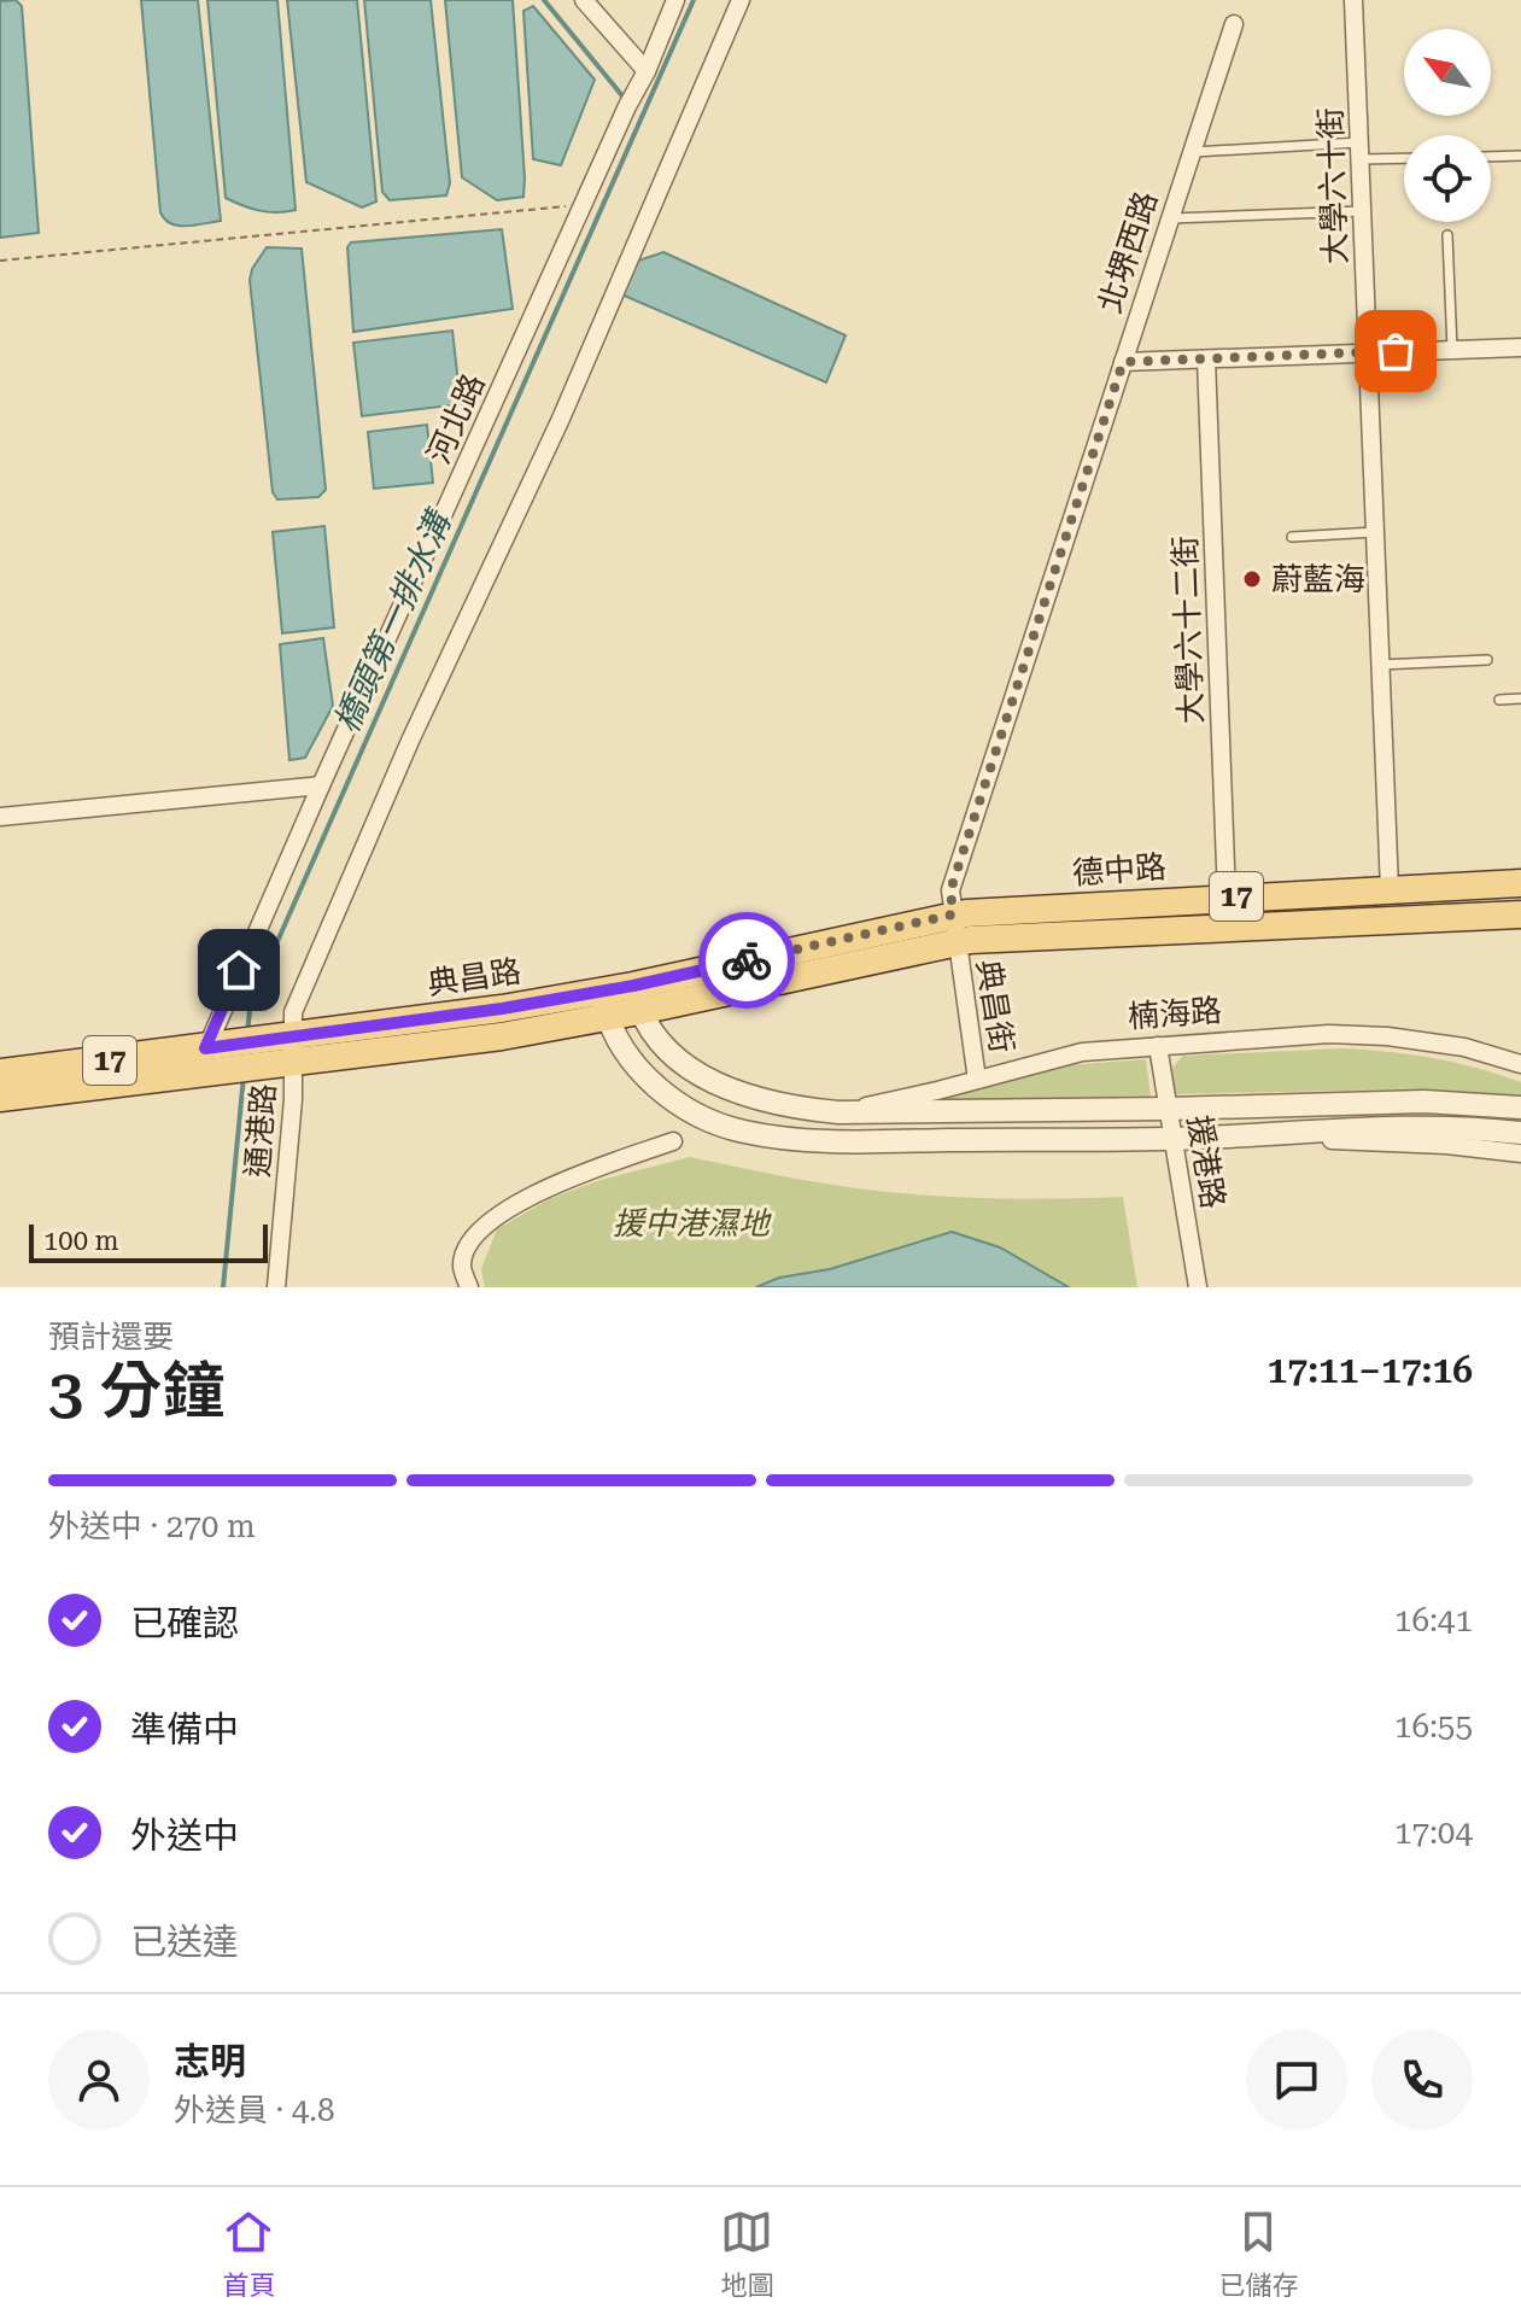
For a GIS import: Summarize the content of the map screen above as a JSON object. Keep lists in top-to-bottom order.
{
  "streets": {
    "main road": ["德中路", "17", "典昌路"],
    "street": [
      "大學六十街",
      "北堺西路",
      "河北路",
      "大學六十二街",
      "典昌街",
      "楠海路",
      "通港路",
      "援港路"
    ]
  },
  "crossings": [
    ["大學六十街", "德中路"],
    ["北堺西路", "德中路"],
    ["北堺西路", "典昌路"],
    ["北堺西路", "典昌街"],
    ["河北路", "典昌路"],
    ["大學六十二街", "德中路"],
    ["德中路", "典昌路"],
    ["德中路", "典昌街"],
    ["典昌路", "典昌街"],
    ["典昌路", "楠海路"],
    ["典昌路", "通港路"],
    ["典昌街", "楠海路"],
    ["楠海路", "援港路"]
  ],
  "water": ["橋頭第一排水溝"],
  "parks": ["援中港濕地"],
  "places": ["蔚藍海"],
  "scale_bar": "100 m",
  "north": "top left",
  "page": {
    "scale": "100 m",
    "heading": ["3 分鐘", "預計還要", "17:11–17:16"],
    "panel": ["志明", "外送員 · 4.8"],
    "bar": "外送中 · 270 m",
    "list": [
      ["已確認", "16:41"],
      ["準備中", "16:55"],
      ["外送中", "17:04"],
      "已送達"
    ],
    "tabs": ["首頁", "地圖", "已儲存"]
  }
}
